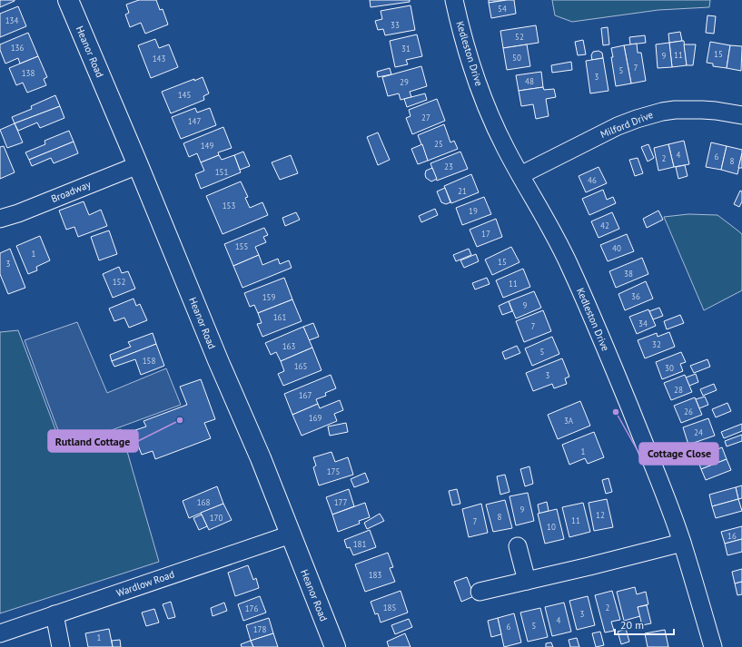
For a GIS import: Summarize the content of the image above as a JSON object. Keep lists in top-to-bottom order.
{
  "streets": {
    "main road": ["Heanor Road"],
    "street": [
      "Kedleston Drive",
      "Milford Drive",
      "Broadway",
      "Wardlow Road"
    ]
  },
  "crossings": [
    ["Heanor Road", "Broadway"],
    ["Heanor Road", "Wardlow Road"],
    ["Kedleston Drive", "Milford Drive"]
  ],
  "places": ["Cottage Close", "Rutland Cottage"],
  "house_numbers": [
    "54",
    "134",
    "33",
    "52",
    "136",
    "31",
    "15",
    "11",
    "9",
    "50",
    "143",
    "7",
    "5",
    "138",
    "3",
    "48",
    "29",
    "145",
    "27",
    "147",
    "25",
    "149",
    "4",
    "6",
    "2",
    "8",
    "23",
    "151",
    "46",
    "21",
    "153",
    "19",
    "42",
    "17",
    "155",
    "40",
    "1",
    "15",
    "3",
    "38",
    "152",
    "11",
    "36",
    "159",
    "9",
    "161",
    "34",
    "7",
    "32",
    "163",
    "5",
    "158",
    "165",
    "30",
    "3",
    "28",
    "167",
    "26",
    "169",
    "3A",
    "24",
    "1",
    "175",
    "168",
    "177",
    "9",
    "12",
    "8",
    "170",
    "11",
    "7",
    "10",
    "16",
    "181",
    "183",
    "185",
    "2",
    "176",
    "3",
    "4",
    "5",
    "6",
    "178",
    "1"
  ],
  "scale_bar": "20 m"
}
